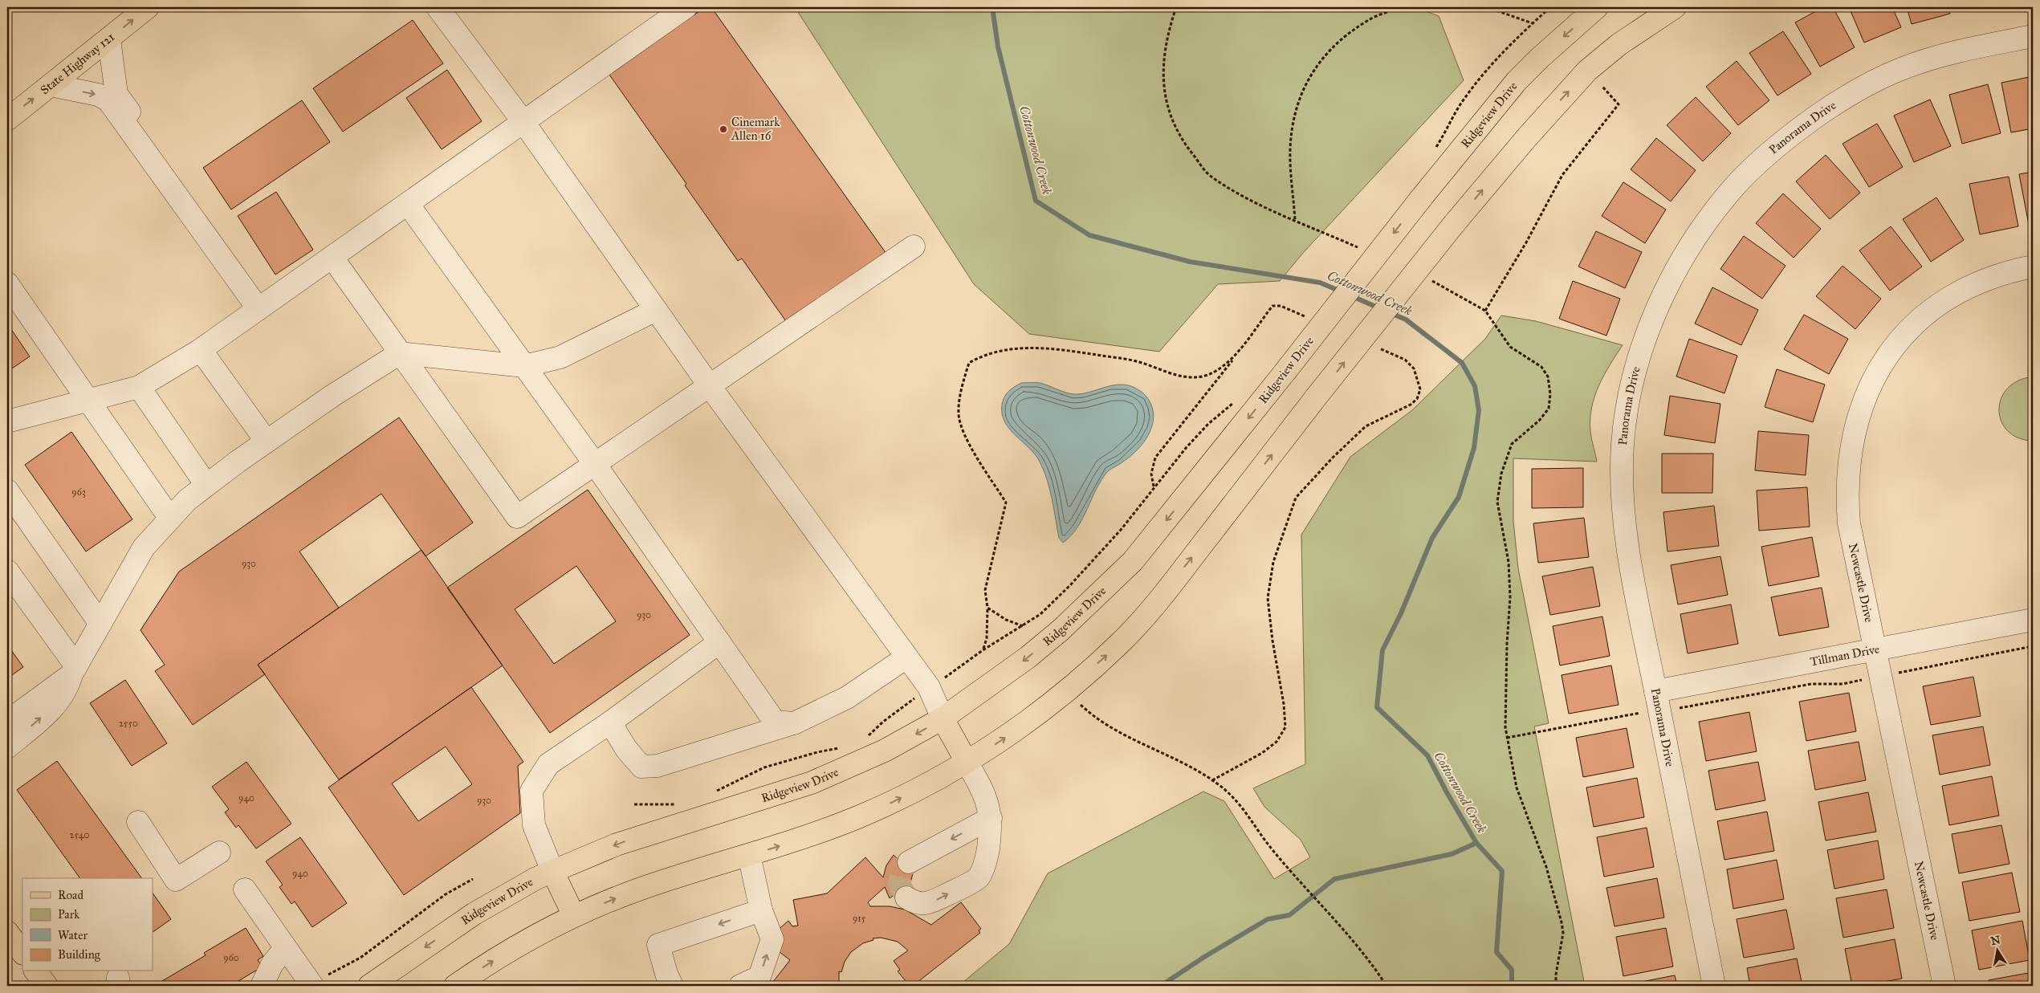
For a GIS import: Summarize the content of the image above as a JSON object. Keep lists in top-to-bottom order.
{
  "streets": {
    "main road": ["State Highway 121", "Ridgeview Drive"],
    "street": ["Panorama Drive", "Newcastle Drive", "Tillman Drive"]
  },
  "crossings": [
    ["Panorama Drive", "Tillman Drive"],
    ["Newcastle Drive", "Tillman Drive"]
  ],
  "one_way": ["State Highway 121"],
  "water": ["Cottonwood Creek"],
  "places": ["Cinemark Allen 16"],
  "house_numbers": [
    "963",
    "930",
    "930",
    "2550",
    "940",
    "930",
    "2540",
    "940",
    "915",
    "960"
  ],
  "legend": [
    "Road",
    "Park",
    "Water",
    "Building"
  ],
  "north": "top"
}
